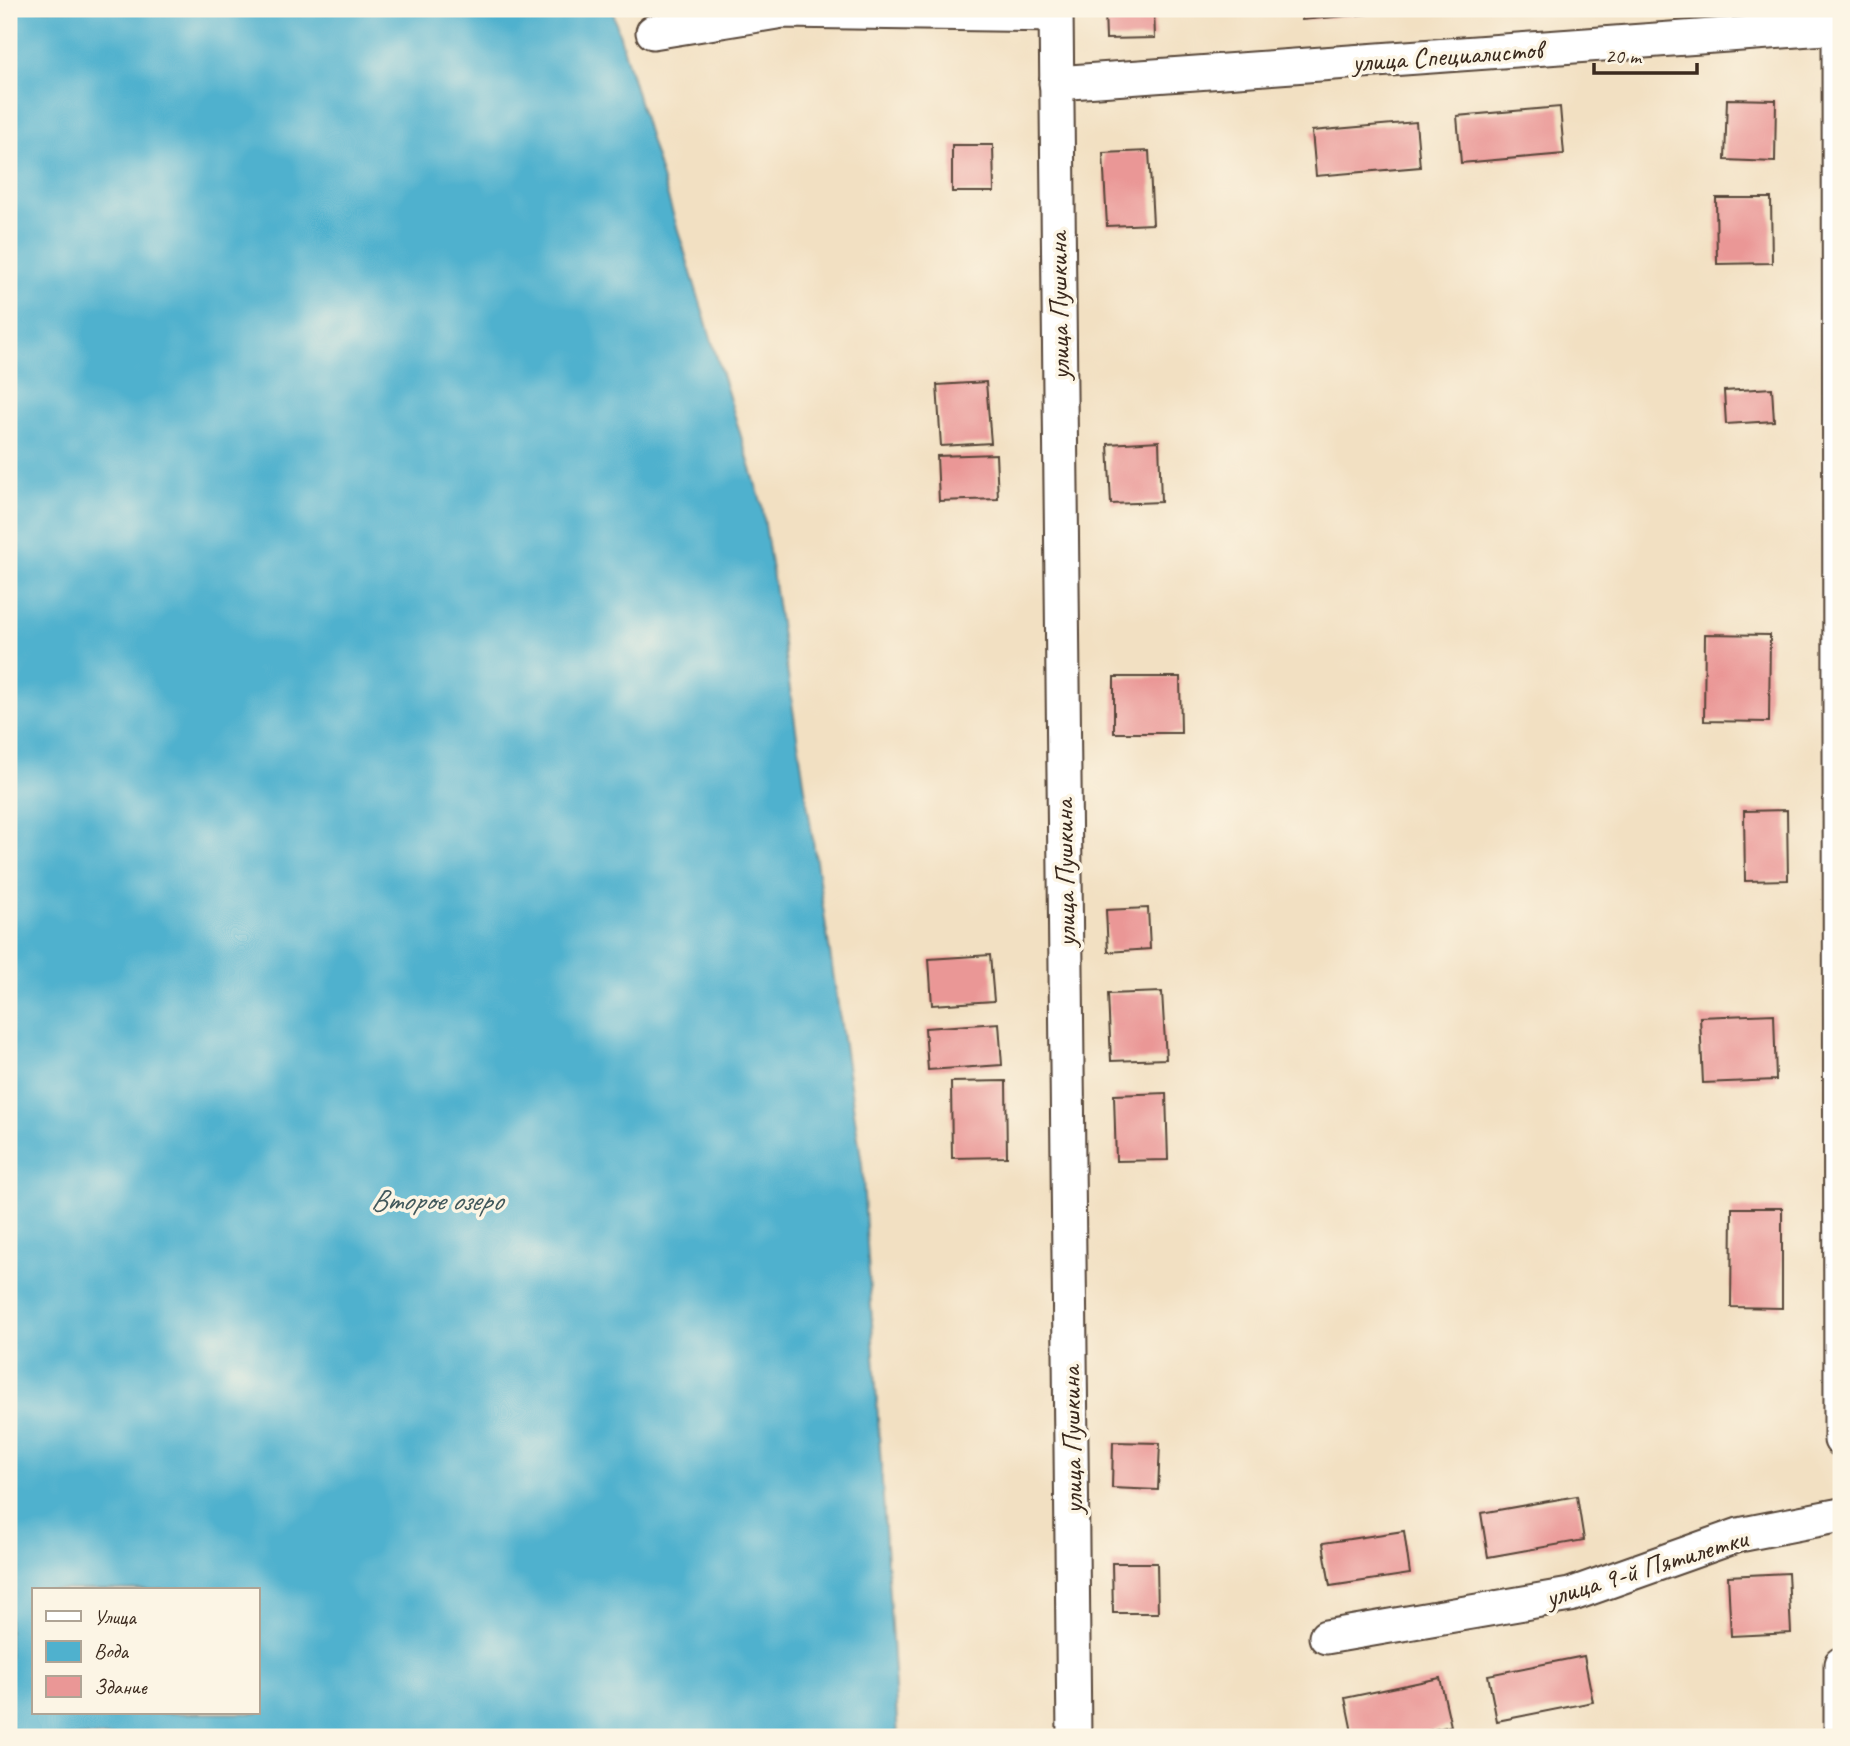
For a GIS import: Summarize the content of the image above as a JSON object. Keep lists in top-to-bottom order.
{
  "streets": {
    "street": ["улица Специалистов", "улица Пушкина", "улица 9-й Пятилетки"]
  },
  "crossings": [
    ["улица Специалистов", "улица Пушкина"]
  ],
  "water": ["Второе озеро"],
  "legend": ["Улица", "Вода", "Здание"],
  "scale_bar": "20 m"
}
